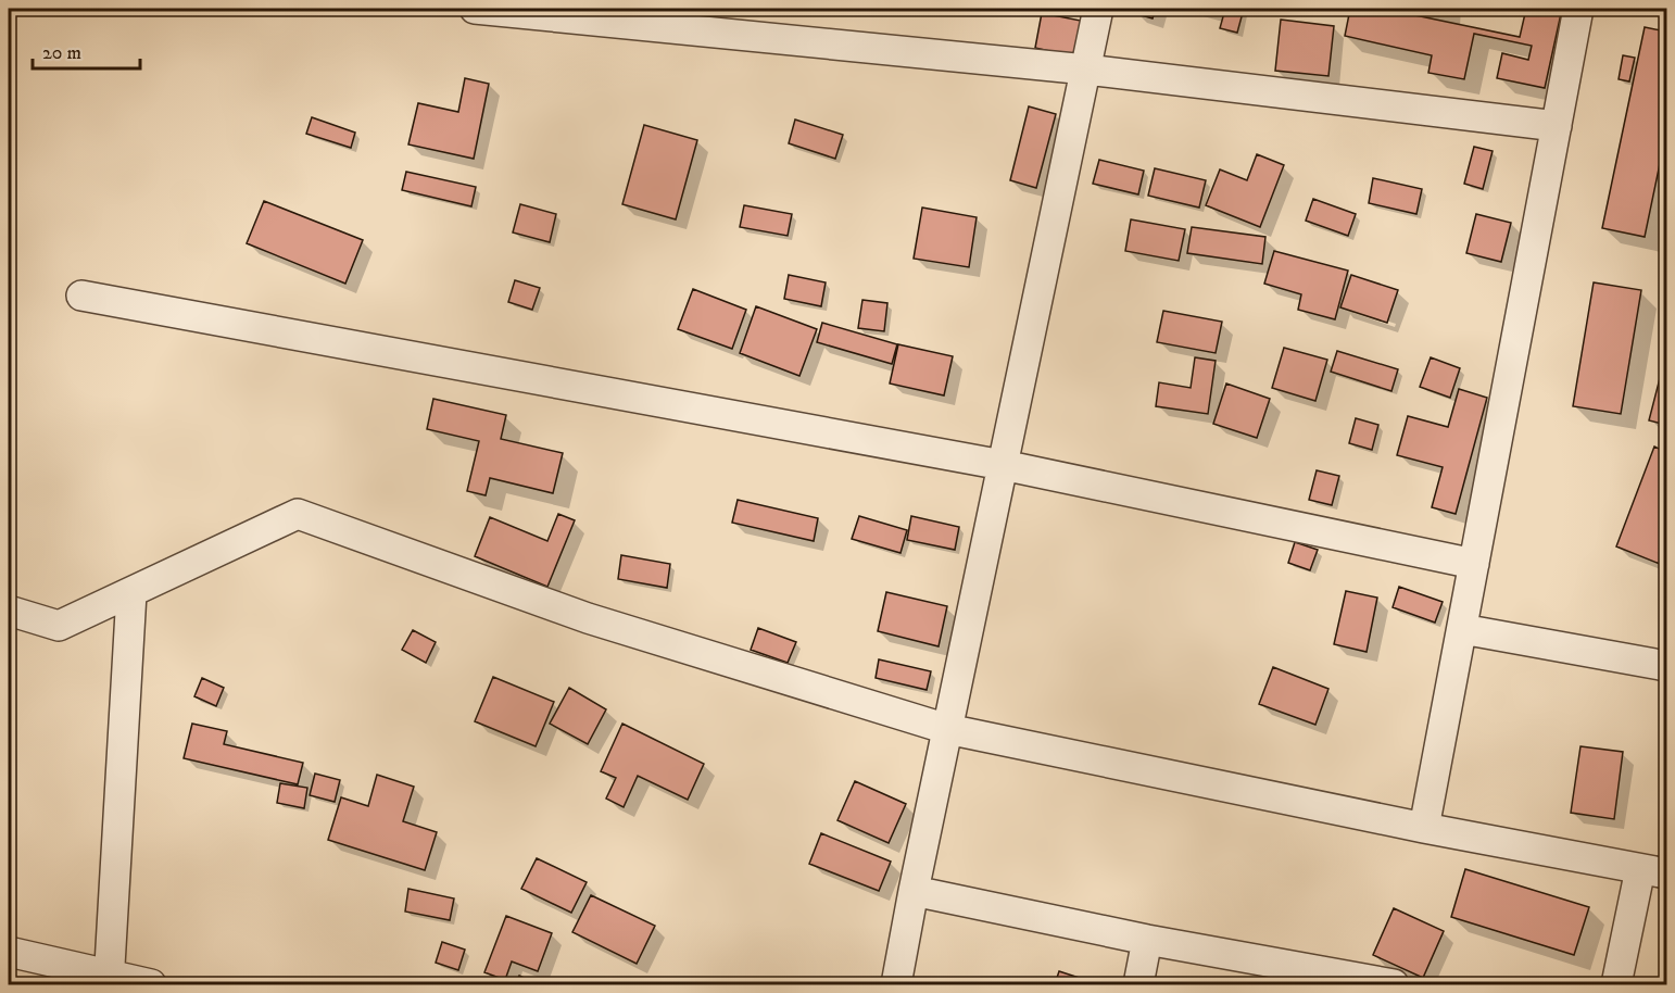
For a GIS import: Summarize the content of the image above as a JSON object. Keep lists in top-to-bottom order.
{
  "scale_bar": "20 m"
}
